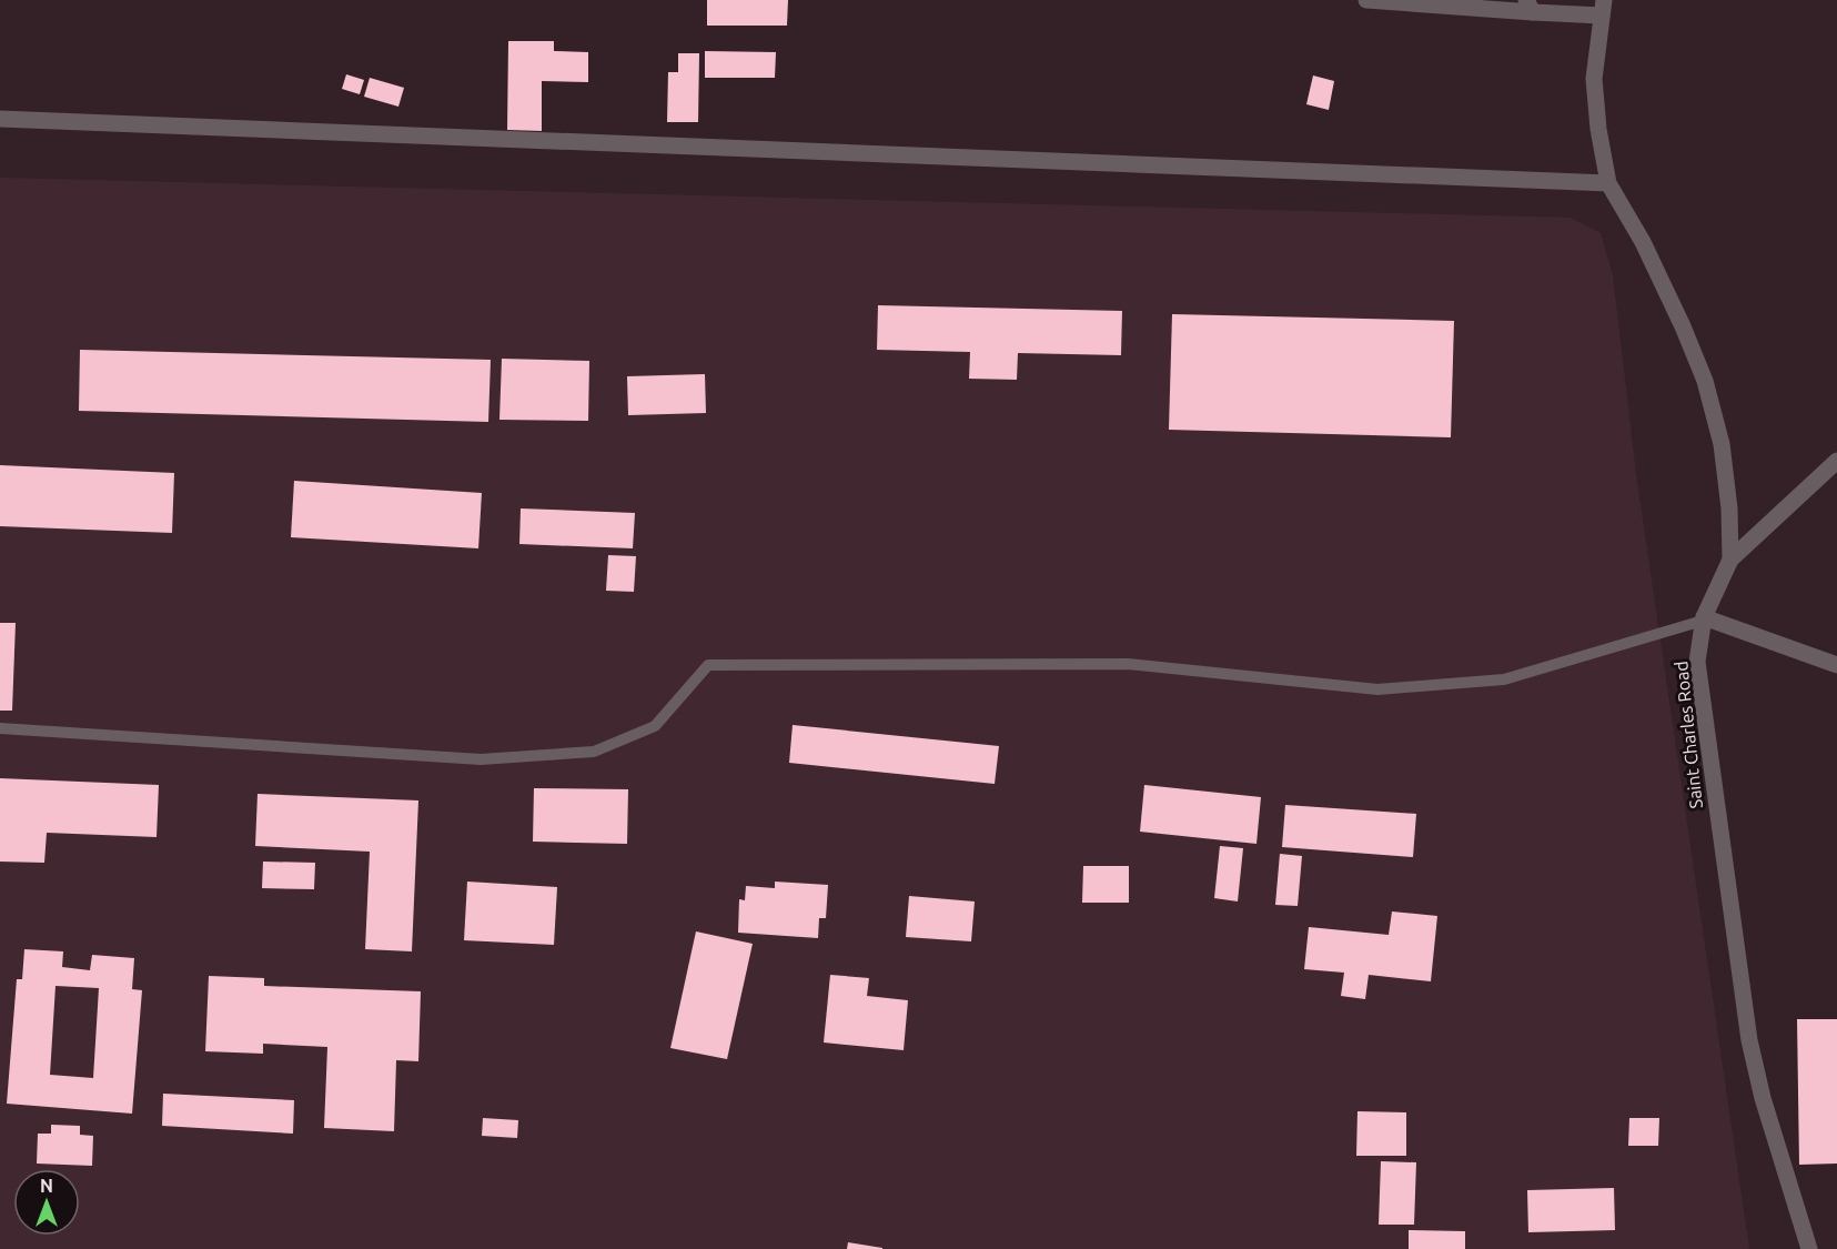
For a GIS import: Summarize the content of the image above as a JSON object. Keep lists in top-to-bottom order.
{
  "streets": {
    "street": ["Saint Charles Road"]
  },
  "north": "top"
}
